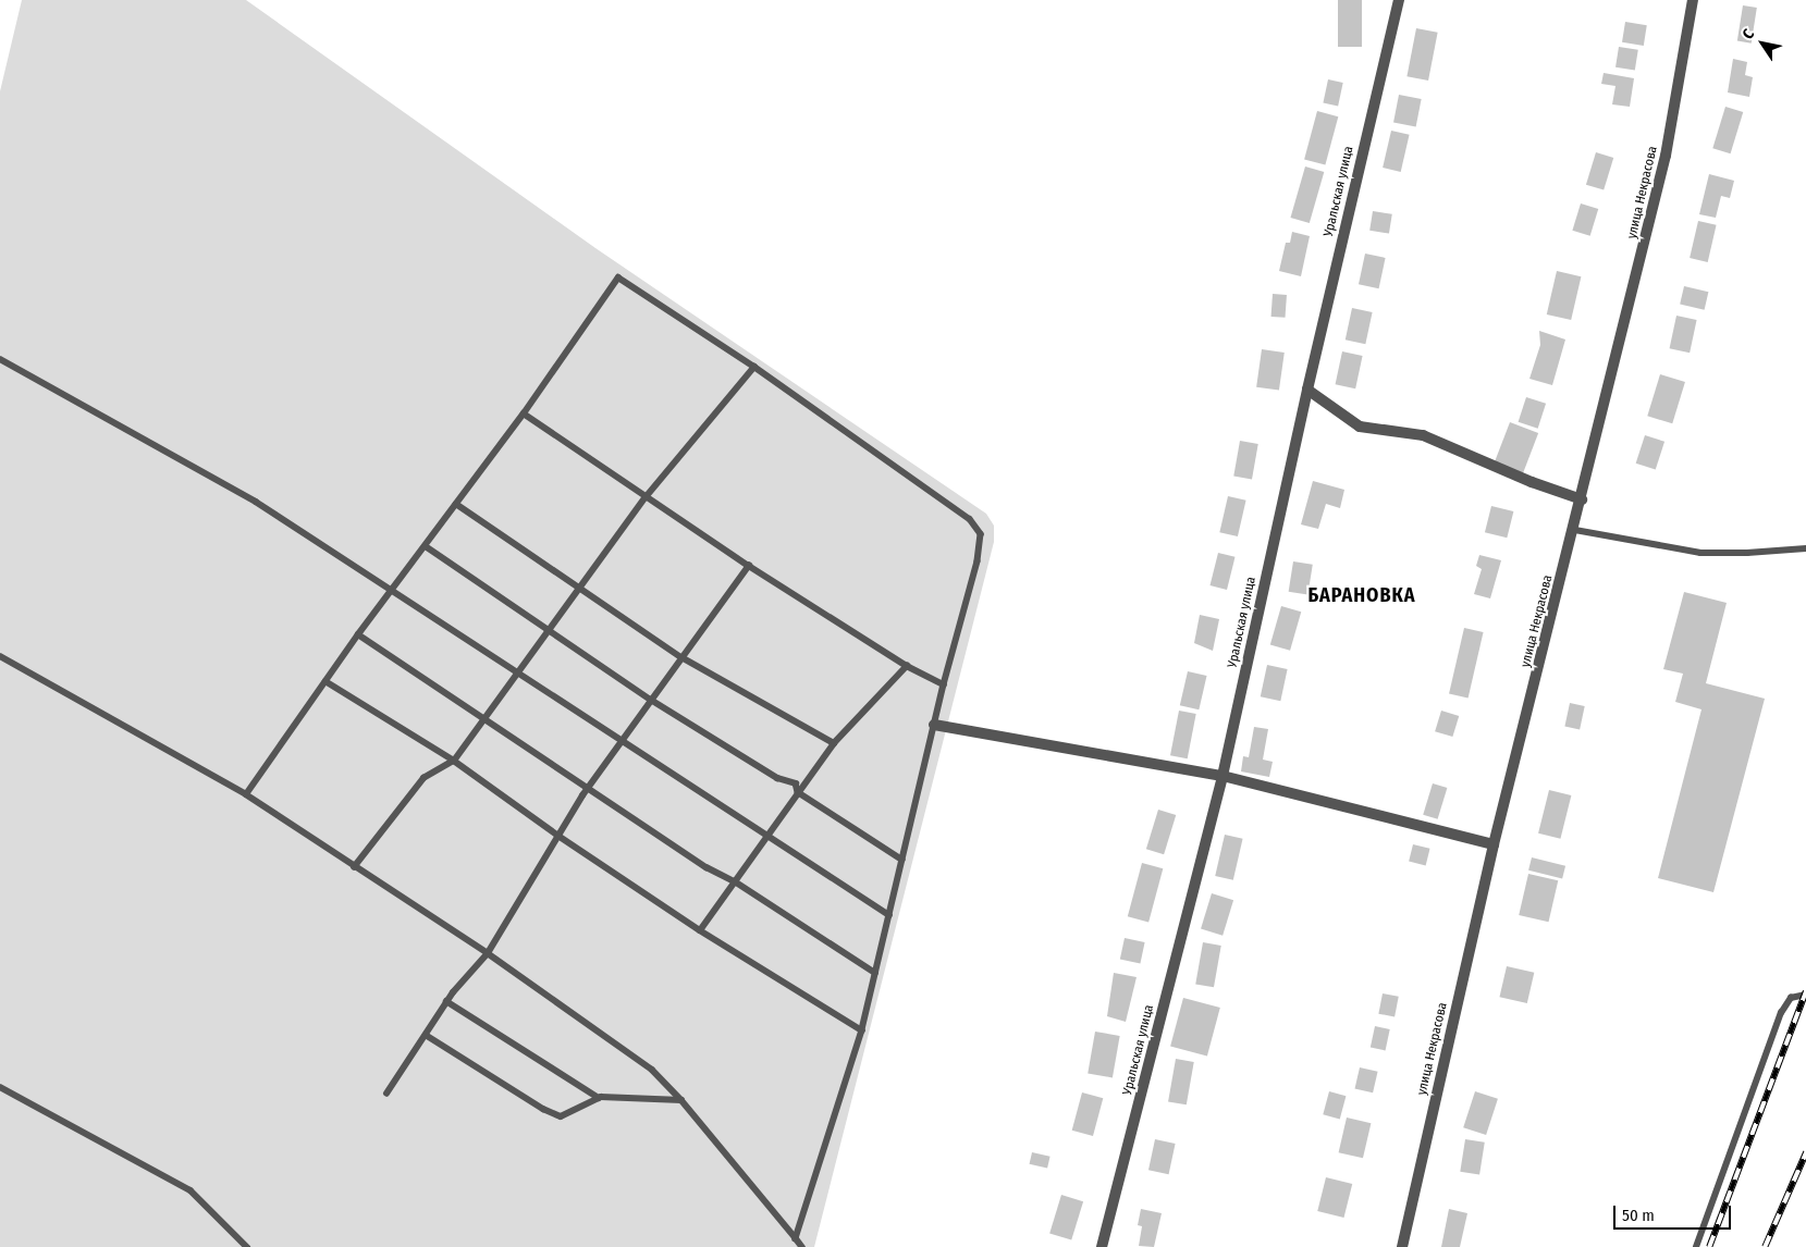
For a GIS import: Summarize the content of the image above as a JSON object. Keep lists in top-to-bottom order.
{
  "streets": {
    "street": ["Уральская улица", "улица Некрасова"]
  },
  "districts": ["БАРАНОВКА"],
  "scale_bar": "50 m",
  "north": "top left"
}
